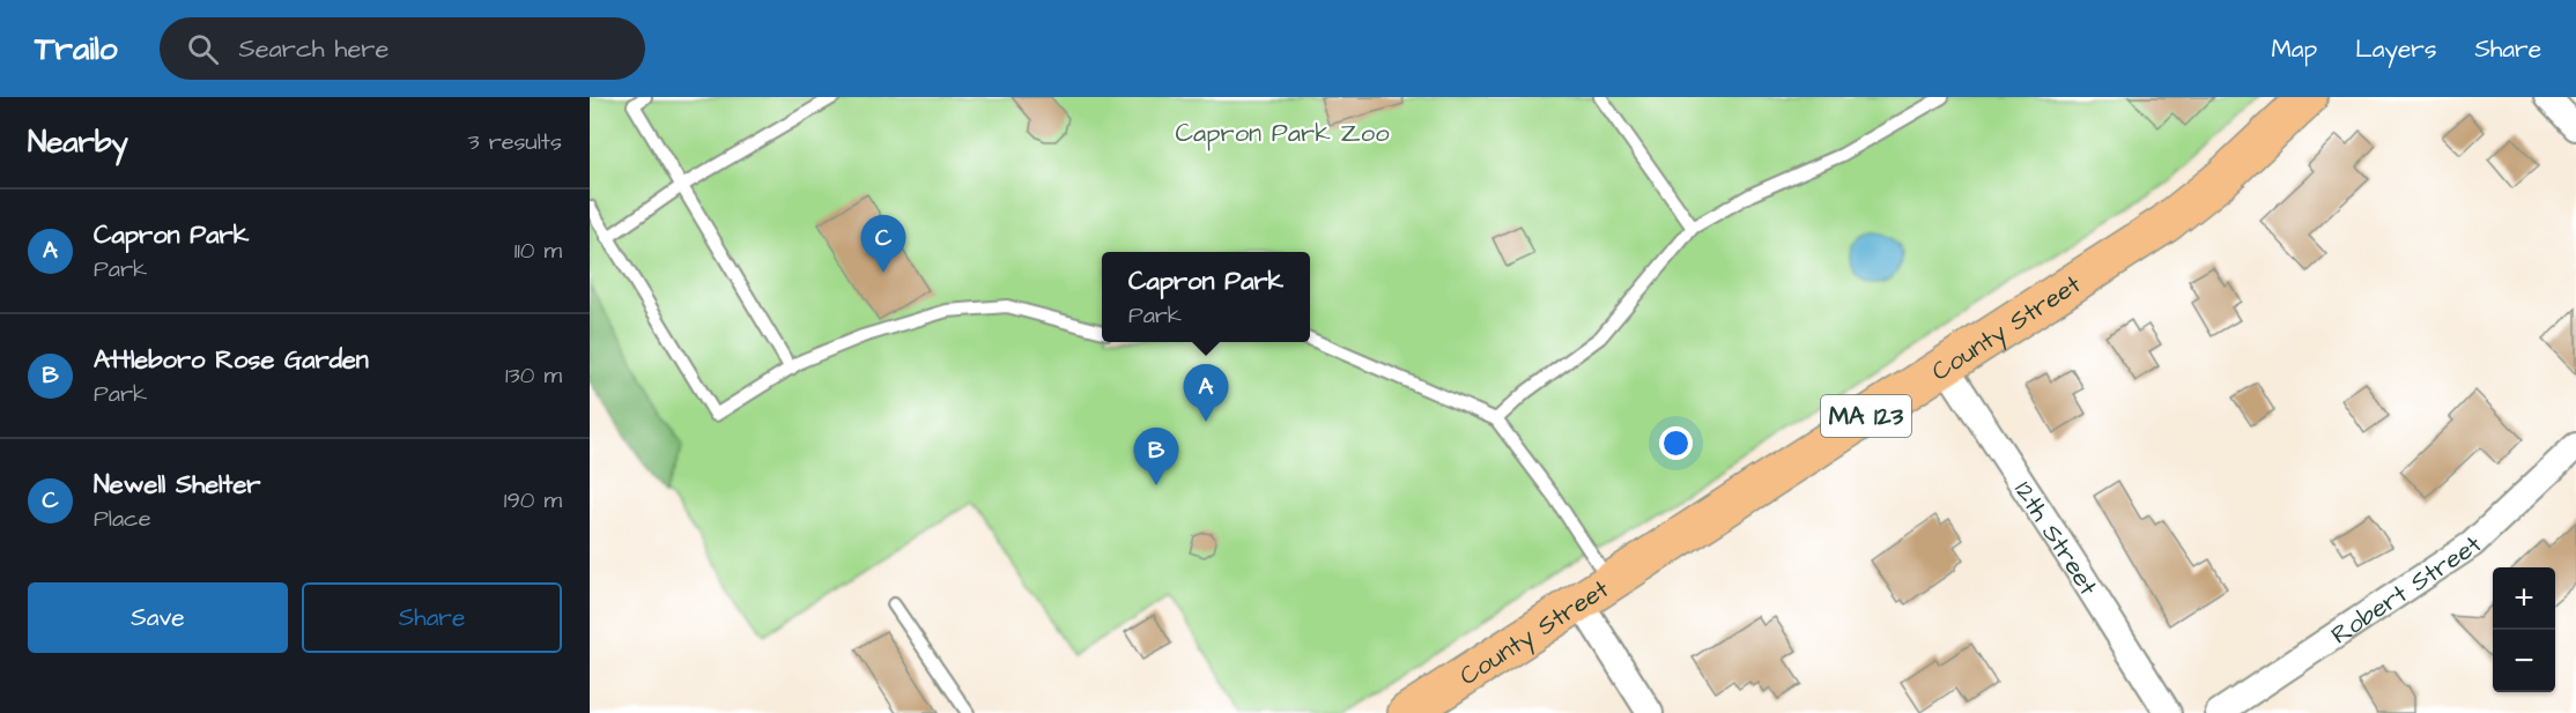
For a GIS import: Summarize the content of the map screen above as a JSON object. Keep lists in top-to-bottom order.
{
  "streets": {
    "highway": ["County Street", "MA 123"],
    "street": ["12th Street", "Robert Street"]
  },
  "crossings": [
    ["County Street", "12th Street"]
  ],
  "parks": ["Capron Park Zoo"],
  "page": {
    "header": "Trailo",
    "search": "Search here",
    "nav": ["Map", "Layers", "Share"],
    "heading": ["Nearby", "3 results"],
    "list": [
      {
        "mark": "A",
        "name": "Capron Park",
        "note": "Park",
        "value": "110 m"
      },
      {
        "mark": "B",
        "name": "Attleboro Rose Garden",
        "note": "Park",
        "value": "130 m"
      },
      {
        "mark": "C",
        "name": "Newell Shelter",
        "note": "Place",
        "value": "190 m"
      }
    ],
    "pins": ["C", "A", "B"],
    "popup": ["Capron Park", "Park"],
    "buttons": ["Save", "Share"],
    "map_buttons": ["+", "−"]
  }
}
